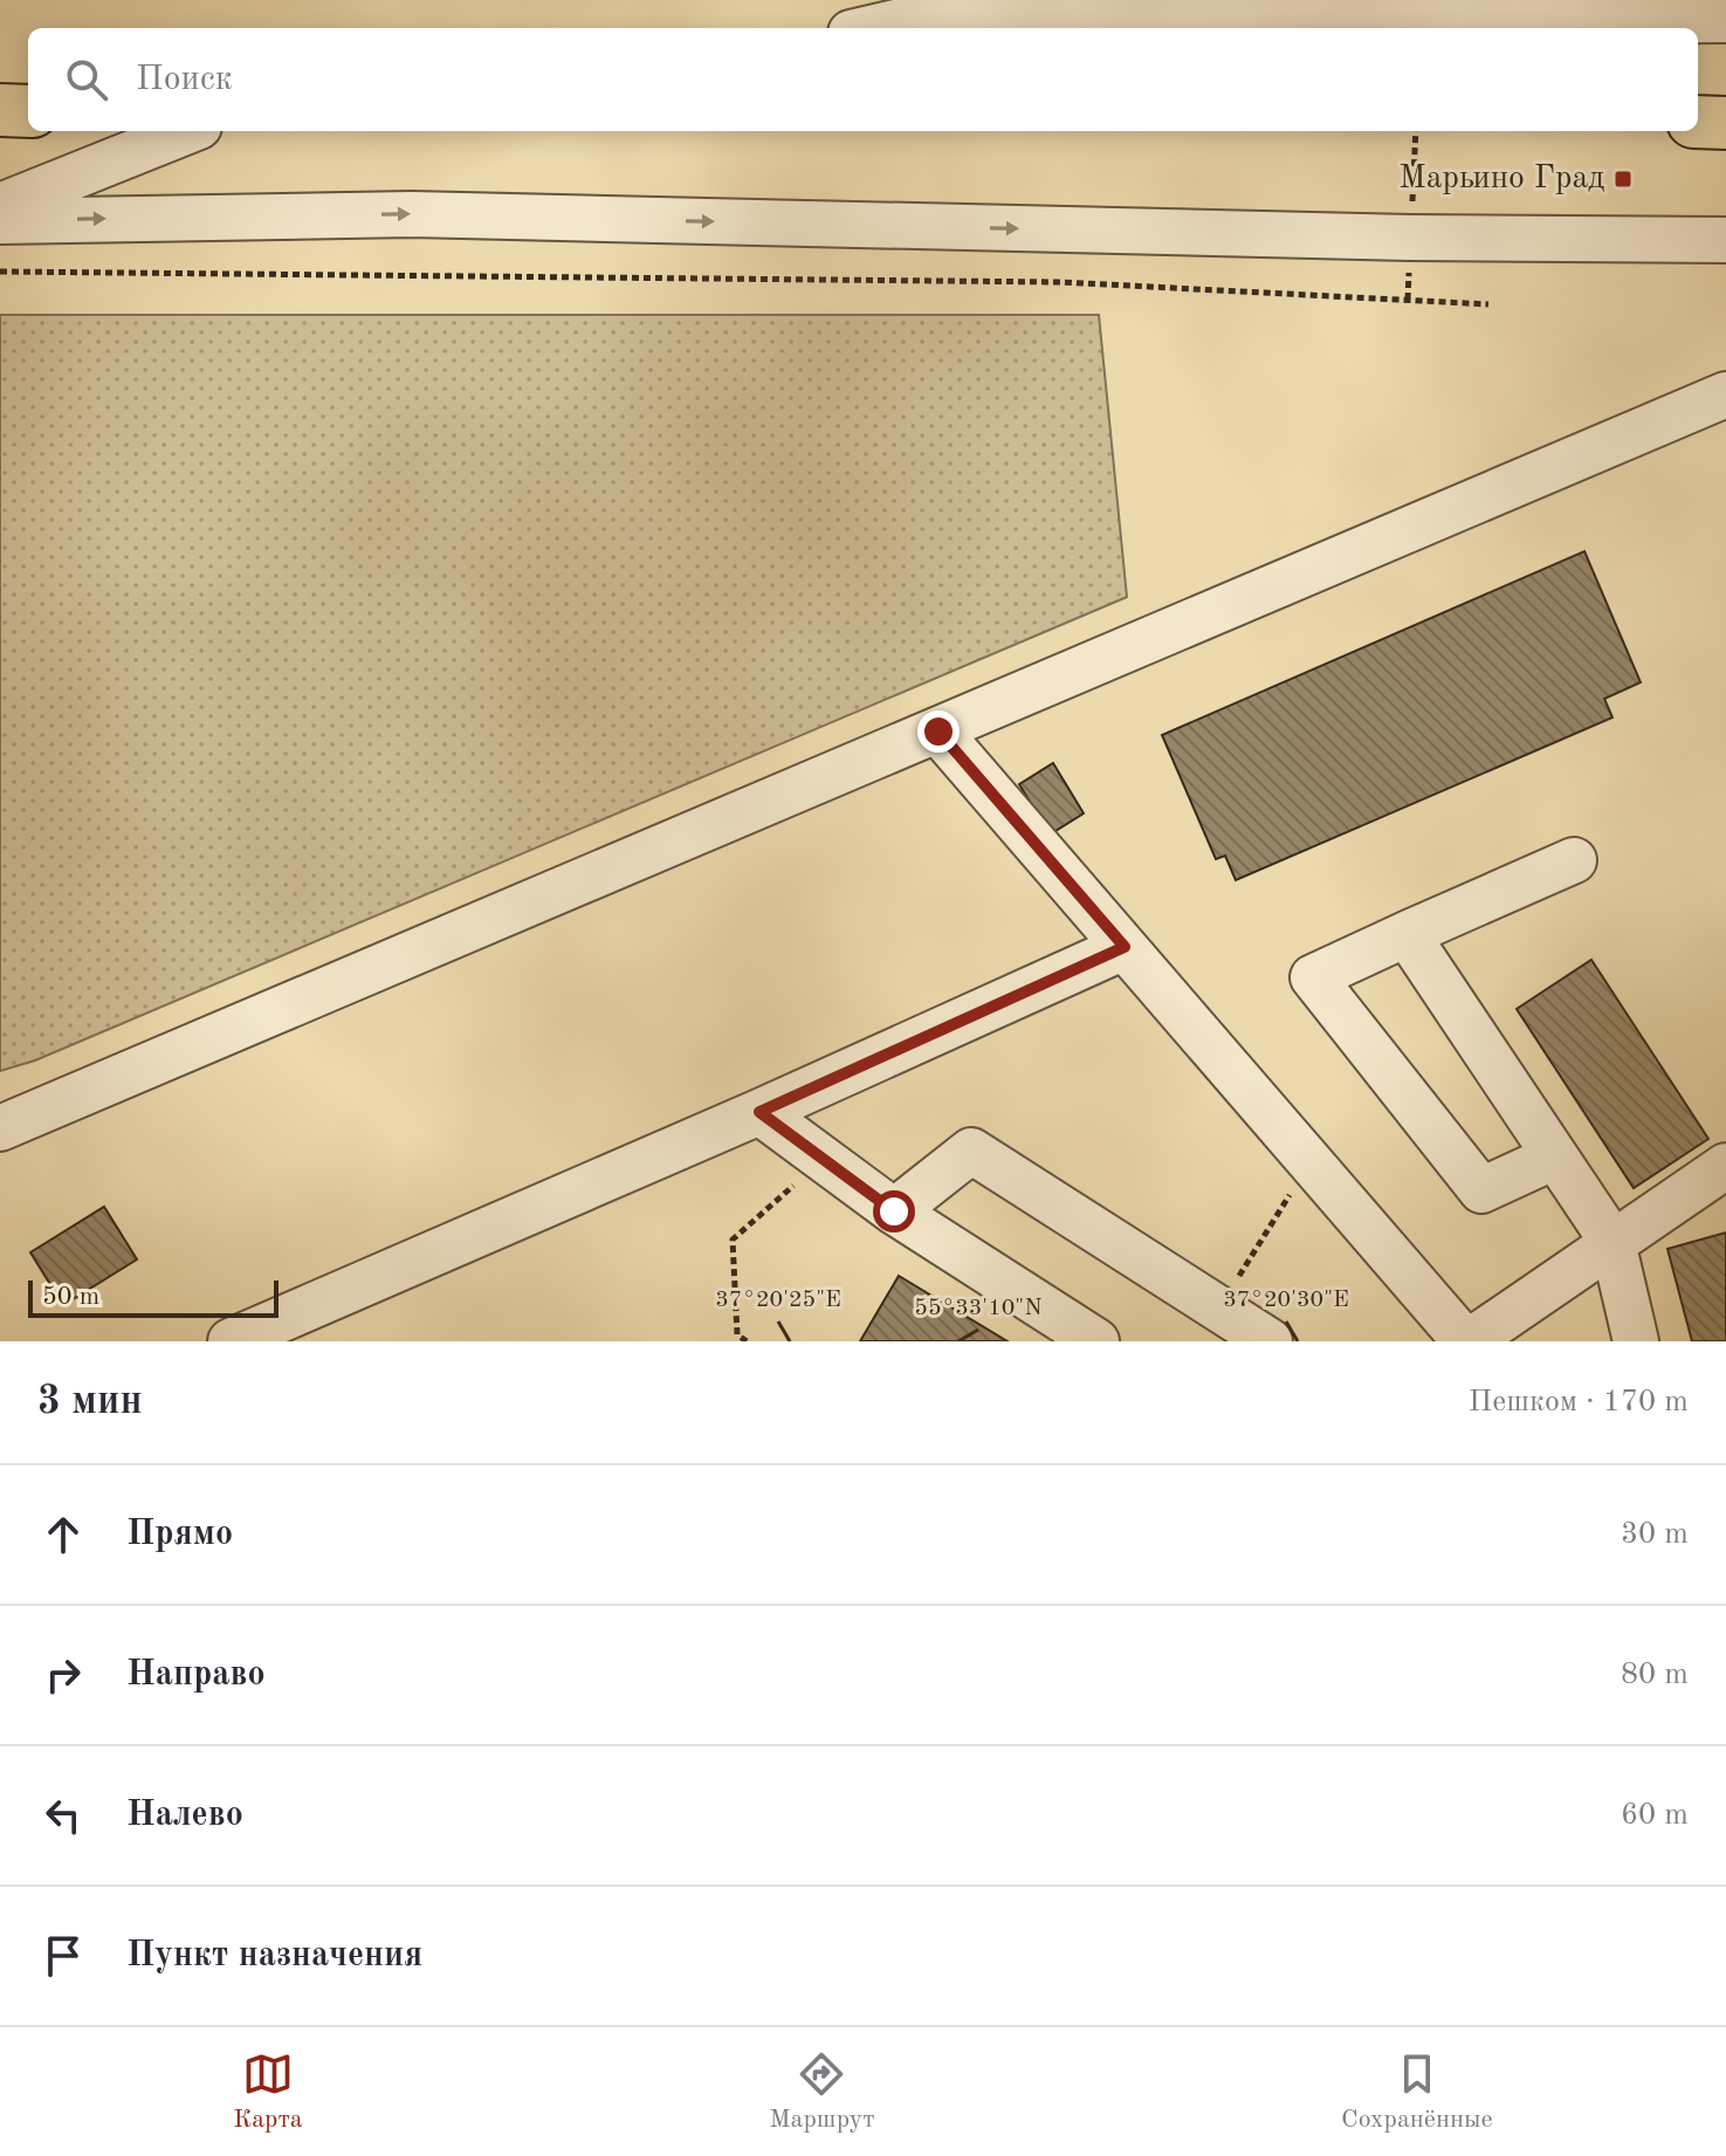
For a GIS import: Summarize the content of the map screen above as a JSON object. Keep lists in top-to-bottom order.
{
  "places": {
    "transit": ["Марьино Град"]
  },
  "scale_bar": "50 m",
  "page": {
    "search": "Поиск",
    "scale": "50 m",
    "heading": ["3 мин", "Пешком · 170 m"],
    "list": [
      ["Прямо", "30 m"],
      ["Направо", "80 m"],
      ["Налево", "60 m"],
      "Пункт назначения"
    ],
    "nav": ["Карта", "Маршрут", "Сохранённые"]
  },
  "coordinates": ["37°20'25\"E", "37°20'30\"E", "55°33'10\"N"]
}
